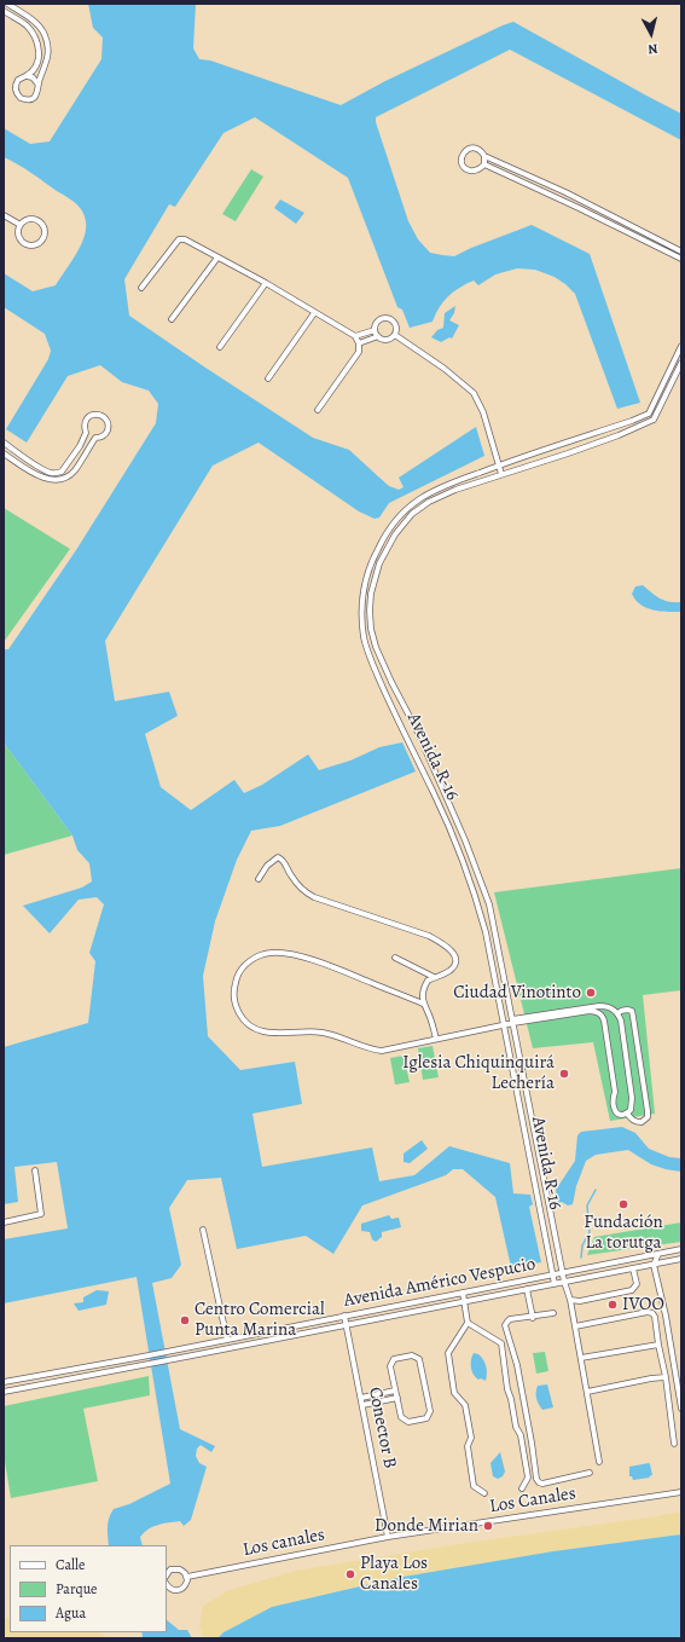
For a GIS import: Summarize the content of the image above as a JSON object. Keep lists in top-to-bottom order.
{
  "streets": {
    "street": [
      "Avenida R-16",
      "Avenida Américo Vespucio",
      "Conector B",
      "Los Canales",
      "Los canales"
    ]
  },
  "crossings": [
    ["Avenida R-16", "Avenida Américo Vespucio"],
    ["Avenida Américo Vespucio", "Conector B"],
    ["Conector B", "Los Canales"],
    ["Conector B", "Los canales"],
    ["Los Canales", "Los canales"]
  ],
  "places": [
    "Ciudad Vinotinto",
    "Iglesia Chiquinquirá Lechería",
    "Fundación La torutga",
    "IVOO",
    "Centro Comercial Punta Marina",
    "Donde Mirian",
    "Playa Los Canales"
  ],
  "legend": ["Calle", "Parque", "Agua"],
  "north": "bottom"
}
